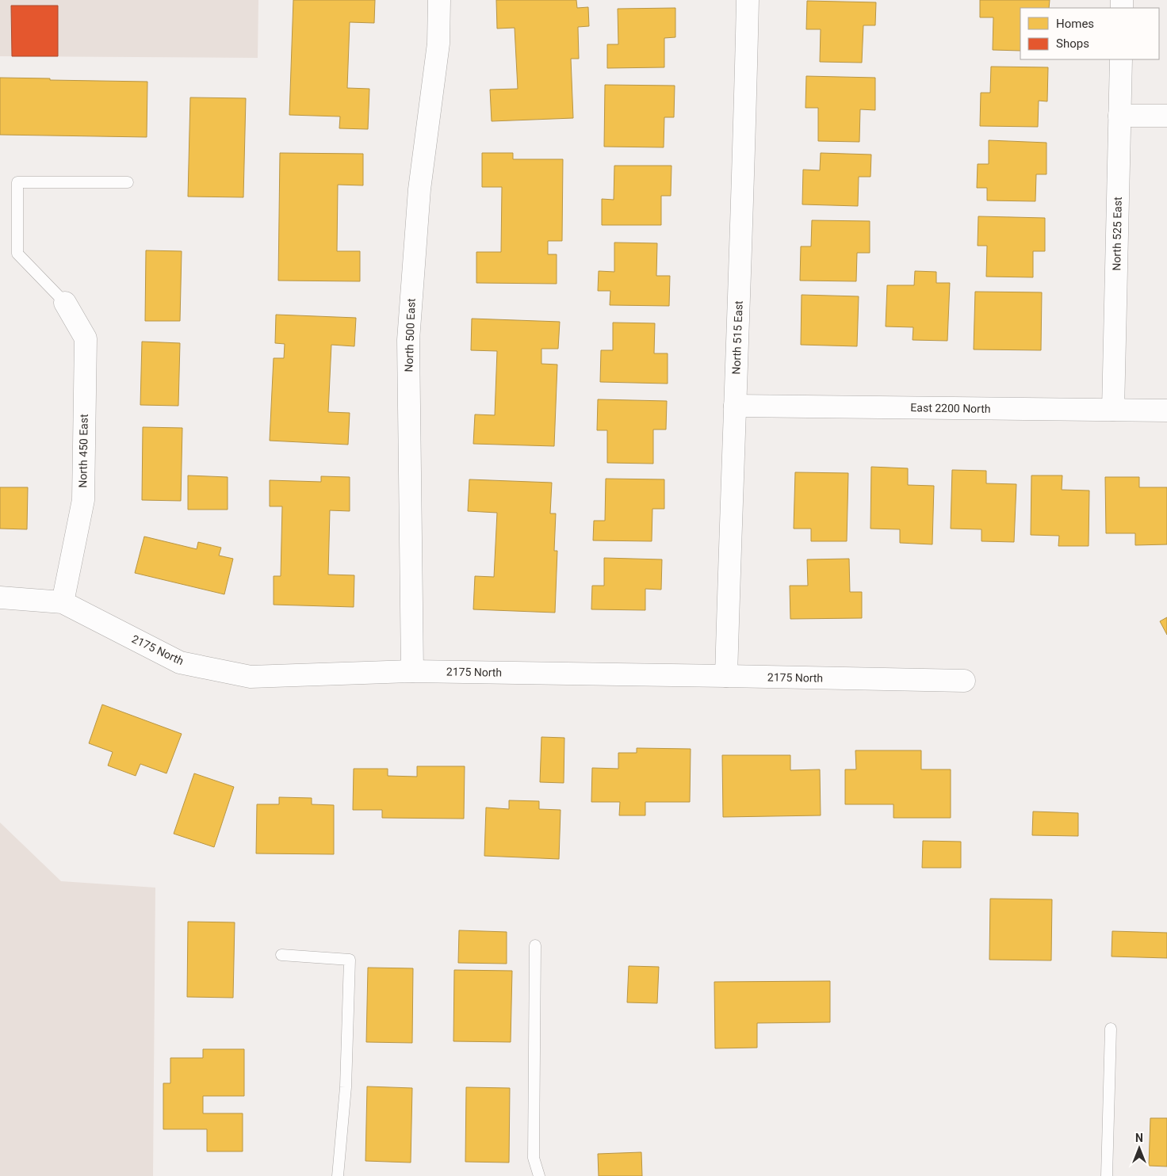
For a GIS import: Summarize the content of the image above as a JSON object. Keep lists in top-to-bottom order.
{
  "streets": {
    "street": [
      "North 525 East",
      "North 500 East",
      "North 515 East",
      "East 2200 North",
      "North 450 East",
      "2175 North"
    ]
  },
  "crossings": [
    ["North 525 East", "East 2200 North"],
    ["North 500 East", "2175 North"],
    ["North 515 East", "East 2200 North"],
    ["North 515 East", "2175 North"],
    ["North 450 East", "2175 North"]
  ],
  "legend": ["Homes", "Shops"],
  "north": "top"
}
